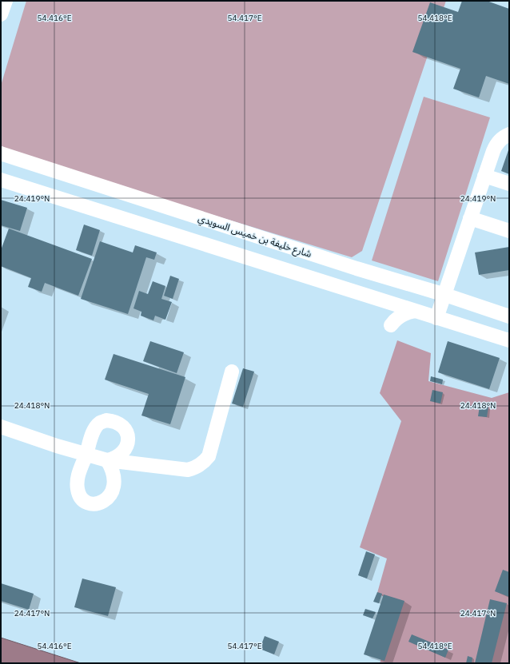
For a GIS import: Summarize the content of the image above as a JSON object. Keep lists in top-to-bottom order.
{
  "streets": {
    "lane": ["شارع خليفة بن خميس السويدي"]
  },
  "coordinates": [
    "54.416°E",
    "54.417°E",
    "54.418°E",
    "24.419°N",
    "24.418°N",
    "24.417°N"
  ]
}
